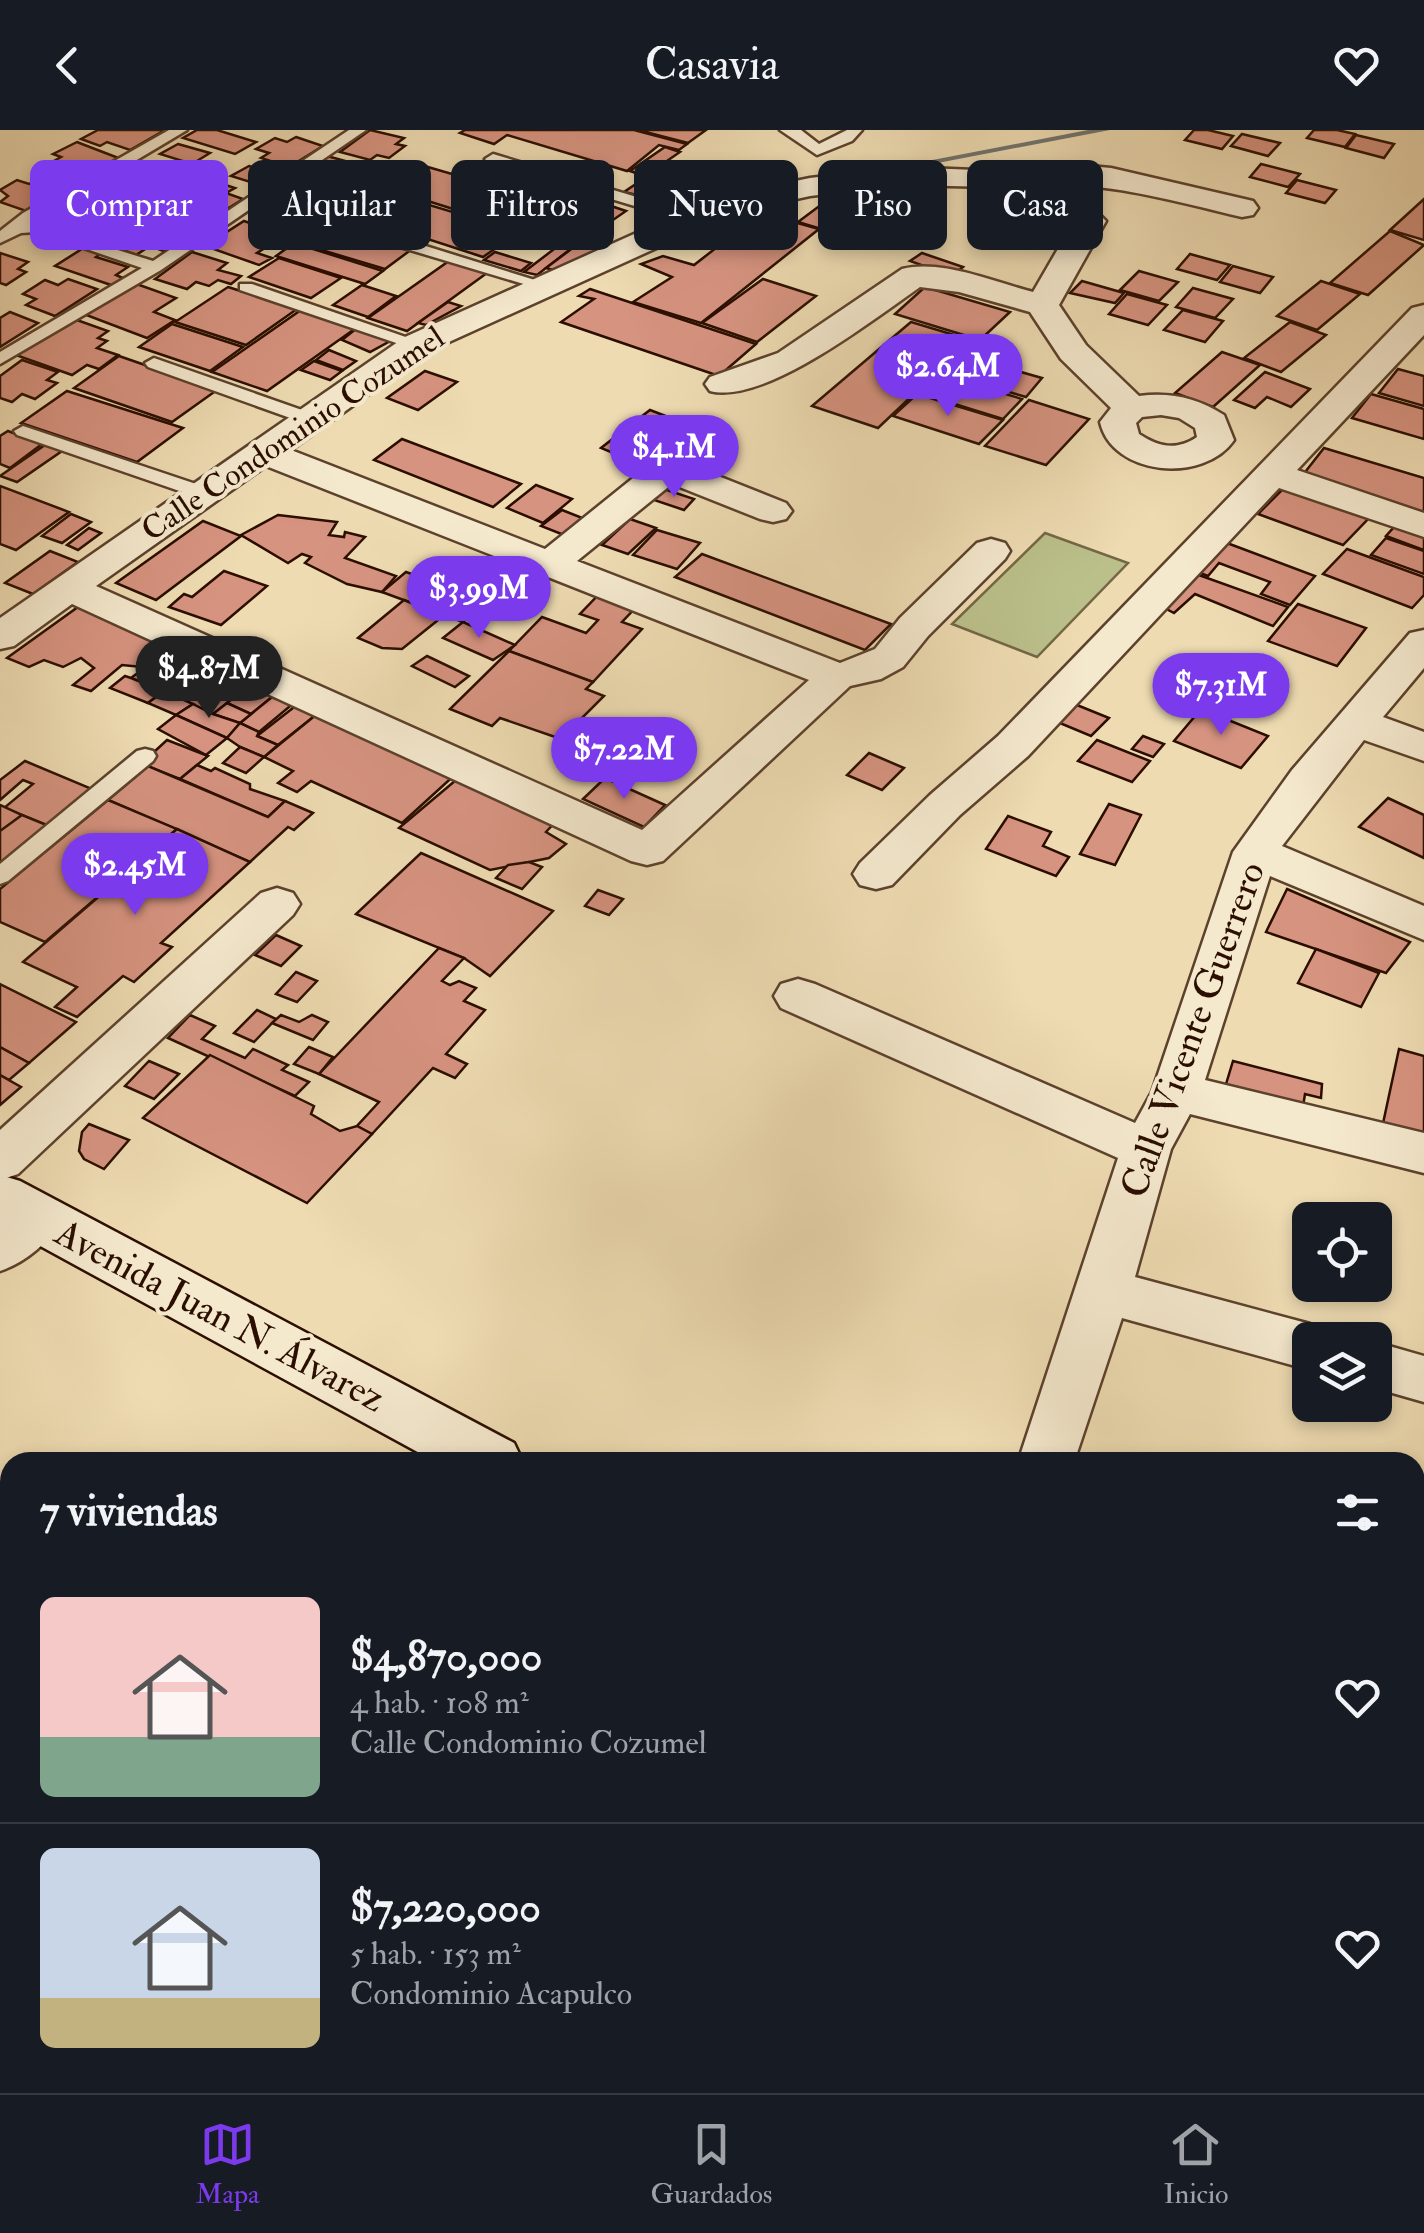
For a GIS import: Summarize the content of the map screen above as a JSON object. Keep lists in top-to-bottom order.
{
  "streets": {
    "main road": ["Avenida Juan N. Álvarez"],
    "street": ["Calle Condominio Cozumel", "Calle Vicente Guerrero"]
  },
  "page": {
    "header": "Casavia",
    "chip": [
      "Comprar",
      "Alquilar",
      "Filtros",
      "Nuevo",
      "Piso",
      "Casa"
    ],
    "price": [
      "$2.64M",
      "$4.1M",
      "$3.99M",
      "$4.87M",
      "$7.31M",
      "$7.22M",
      "$2.45M"
    ],
    "heading": "7 viviendas",
    "list": [
      {
        "name": "$4,870,000",
        "note": "4 hab. · 108 m² · Calle Condominio Cozumel"
      },
      {
        "name": "$7,220,000",
        "note": "5 hab. · 153 m² · Condominio Acapulco"
      }
    ],
    "tabs": ["Mapa", "Guardados", "Inicio"]
  }
}
